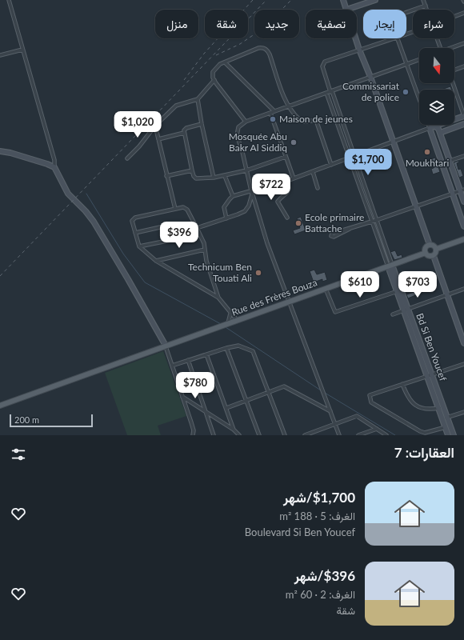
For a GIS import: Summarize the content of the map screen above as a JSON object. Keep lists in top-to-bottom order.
{
  "streets": {
    "main road": ["Rue des Frères Bouza", "Bd Si Ben Youcef"]
  },
  "crossings": [
    ["Rue des Frères Bouza", "Bd Si Ben Youcef"]
  ],
  "places": [
    "Commissariat de police",
    "Maison de jeunes",
    "Mosquée Abu Bakr Al Siddiq",
    "Moukhtari",
    "Ecole primaire Battache",
    "Technicum Ben Touati Ali"
  ],
  "scale_bar": "200 m",
  "north": "bottom",
  "page": {
    "chip": [
      "شراء",
      "إيجار",
      "تصفية",
      "جديد",
      "شقة",
      "منزل"
    ],
    "price": [
      "$1,020",
      "$1,700",
      "$722",
      "$396",
      "$610",
      "$703",
      "$780"
    ],
    "scale": "200 m",
    "heading": "العقارات: 7",
    "list": [
      {
        "name": "$1,700/شهر",
        "note": "الغرف: 5 · 188 m² · Boulevard Si Ben Youcef"
      },
      {
        "name": "$396/شهر",
        "note": "الغرف: 2 · 60 m² · شقة"
      }
    ]
  }
}
